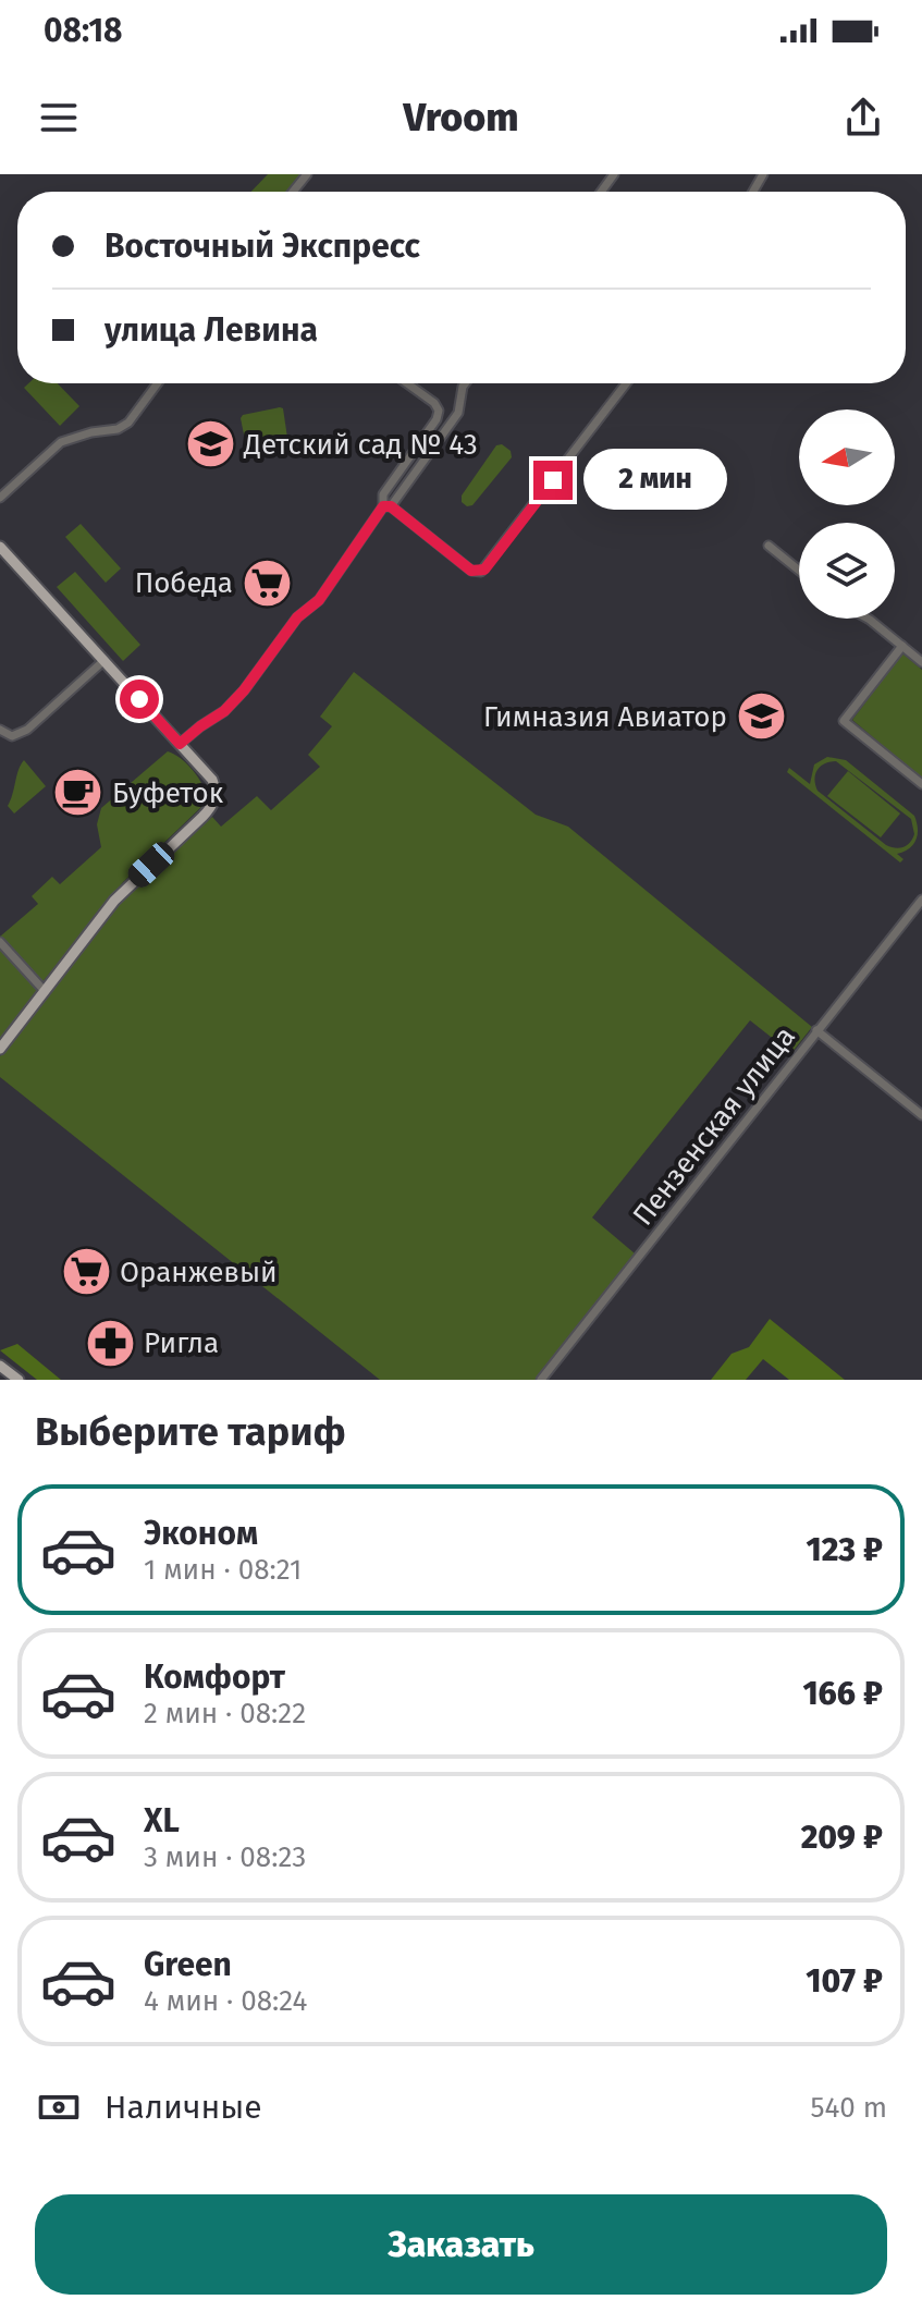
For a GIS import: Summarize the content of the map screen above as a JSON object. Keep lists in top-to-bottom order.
{
  "streets": {
    "street": ["Пензенская улица"]
  },
  "places": {
    "school or university": ["Детский сад № 43", "Гимназия Авиатор"],
    "supermarket": ["Победа", "Оранжевый"],
    "cafe": ["Буфеток"],
    "pharmacy": ["Ригла"]
  },
  "north": "left",
  "page": {
    "status": "08:18",
    "header": "Vroom",
    "banner": ["Восточный Экспресс", "улица Левина"],
    "bubble": "2 мин",
    "heading": "Выберите тариф",
    "list": [
      {
        "name": "Эконом",
        "note": "1 мин · 08:21",
        "value": "123 ₽"
      },
      {
        "name": "Комфорт",
        "note": "2 мин · 08:22",
        "value": "166 ₽"
      },
      {
        "name": "XL",
        "note": "3 мин · 08:23",
        "value": "209 ₽"
      },
      {
        "name": "Green",
        "note": "4 мин · 08:24",
        "value": "107 ₽"
      }
    ],
    "pay": ["Наличные", "540 m"],
    "buttons": "Заказать"
  }
}
